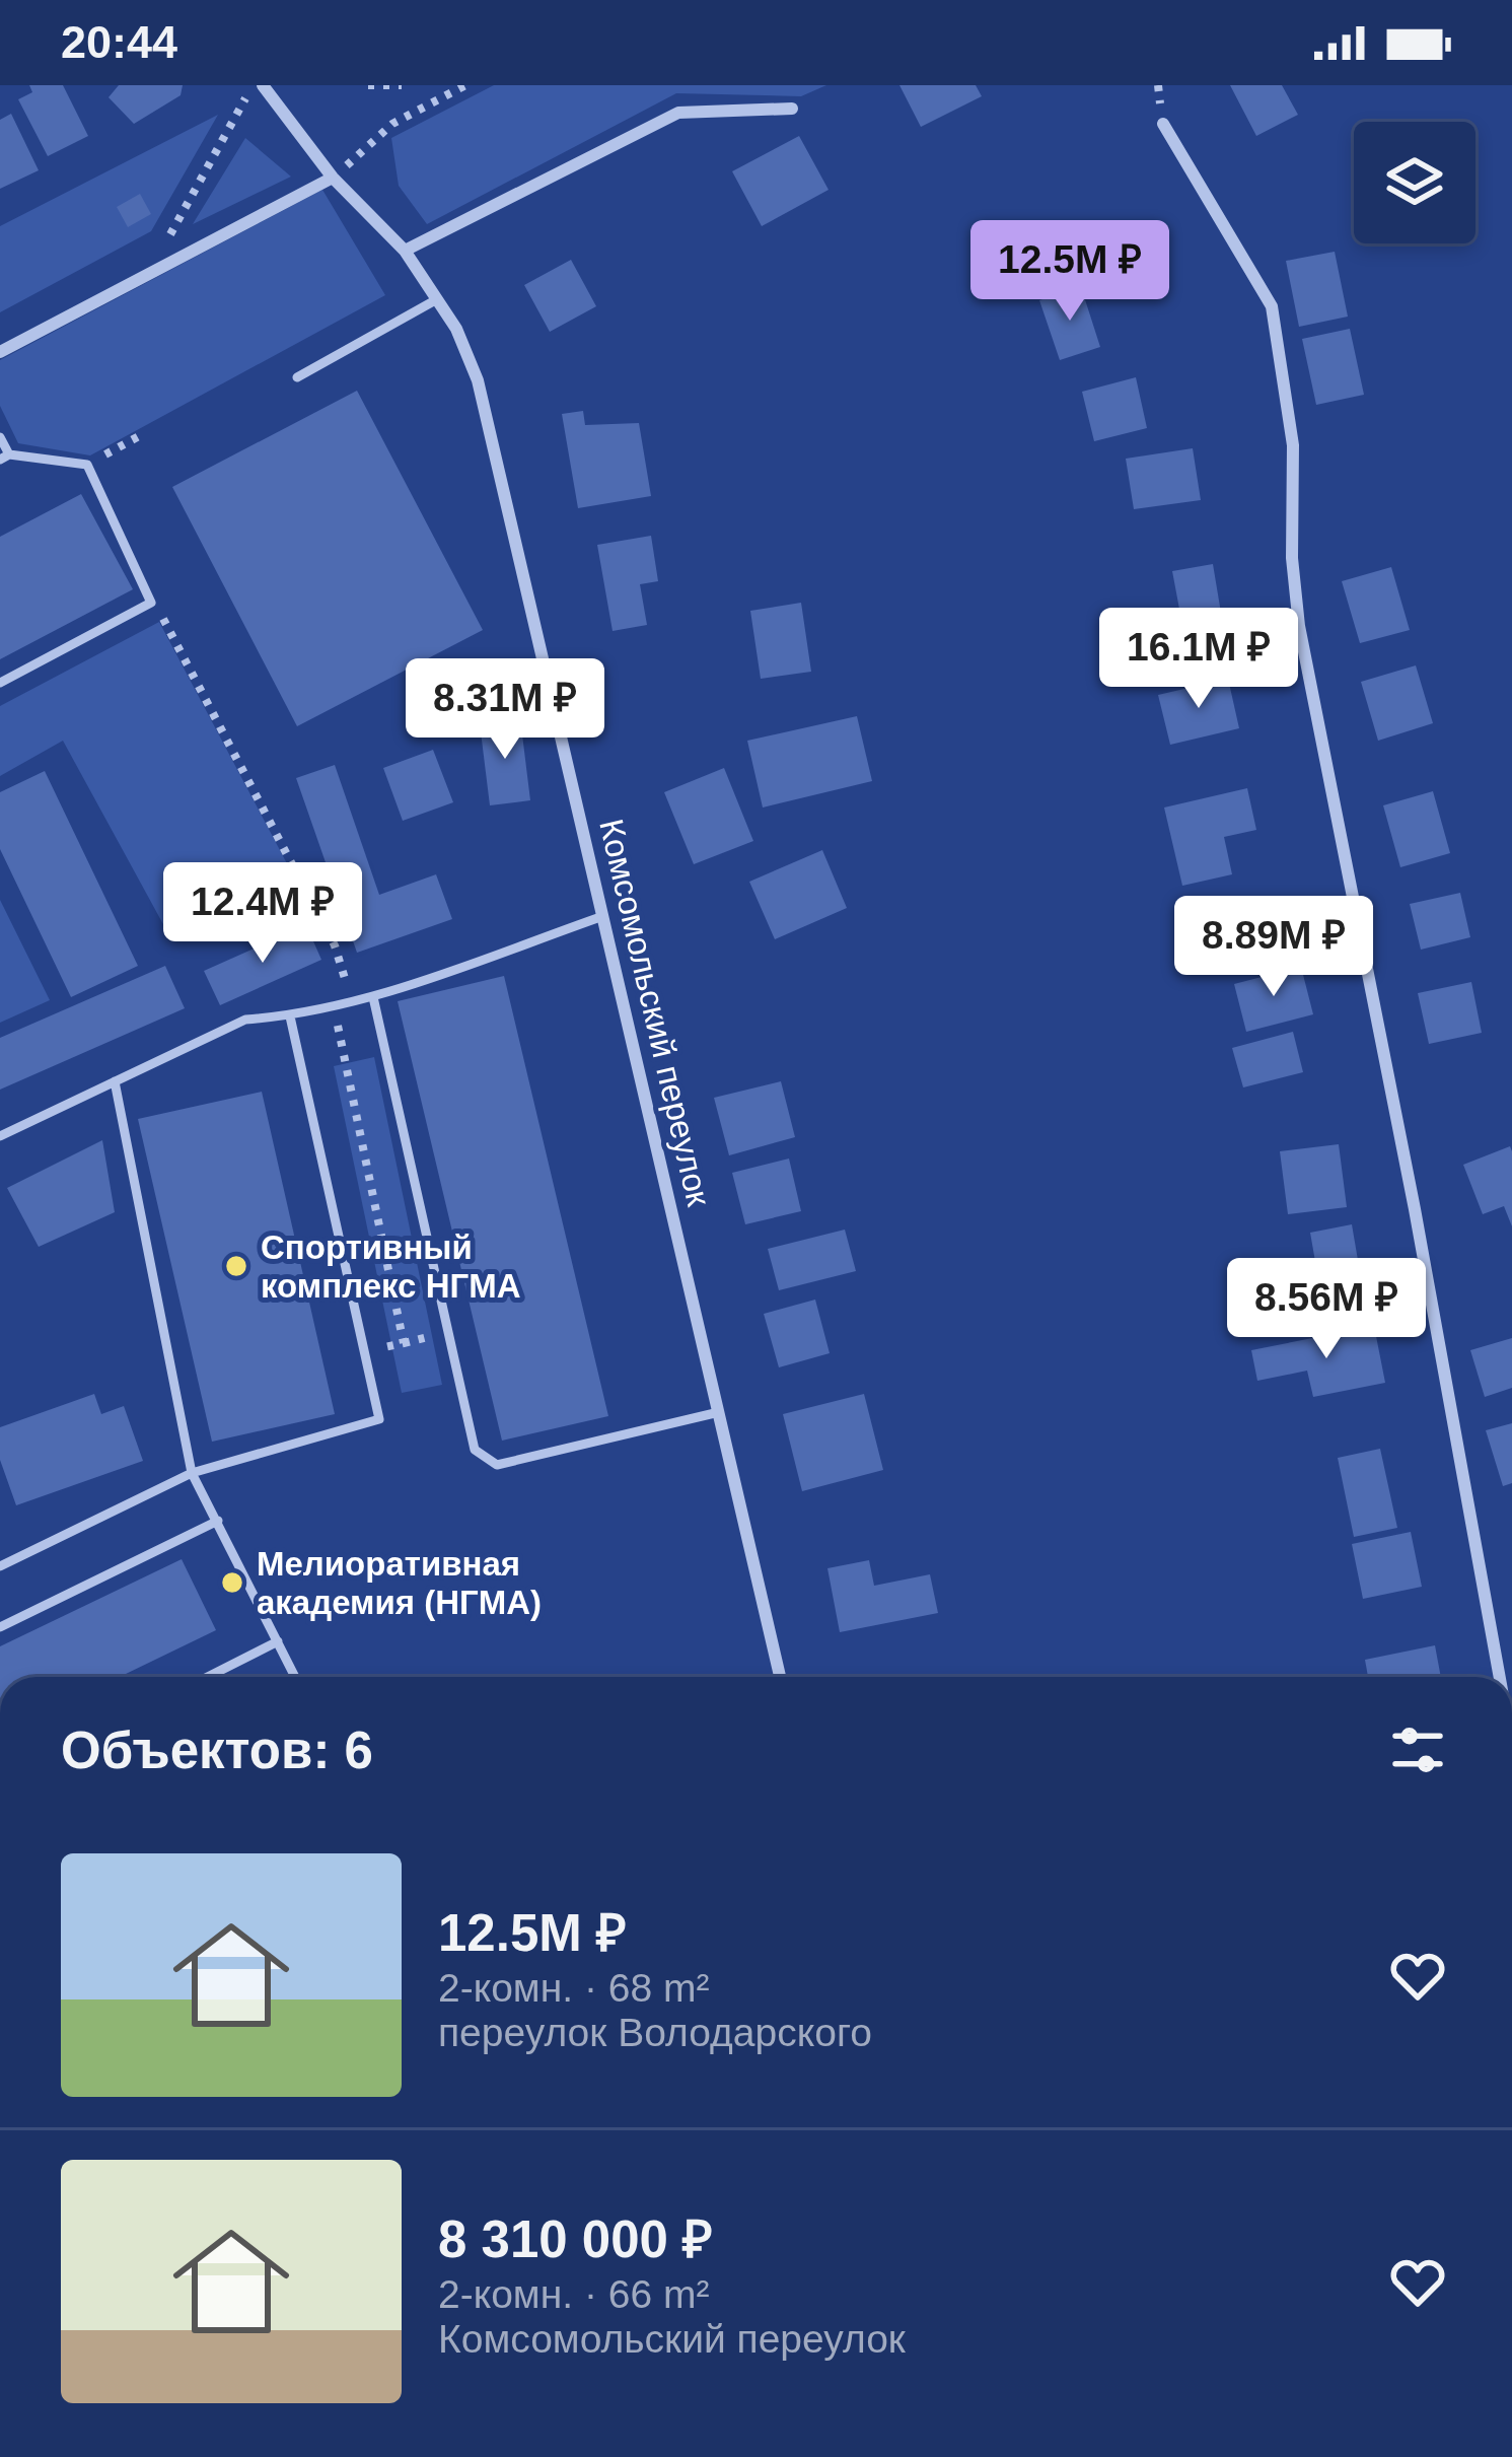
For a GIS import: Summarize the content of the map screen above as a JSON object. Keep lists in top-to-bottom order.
{
  "streets": {
    "street": ["Комсомольский переулок"]
  },
  "places": ["Спортивный комплекс НГМА", "Мелиоративная академия (НГМА)"],
  "page": {
    "status": "20:44",
    "price": [
      "12.5M ₽",
      "16.1M ₽",
      "8.31M ₽",
      "12.4M ₽",
      "8.89M ₽",
      "8.56M ₽"
    ],
    "heading": "Объектов: 6",
    "list": [
      {
        "name": "12.5M ₽",
        "note": "2-комн. · 68 m² · переулок Володарского"
      },
      {
        "name": "8 310 000 ₽",
        "note": "2-комн. · 66 m² · Комсомольский переулок"
      }
    ]
  }
}
